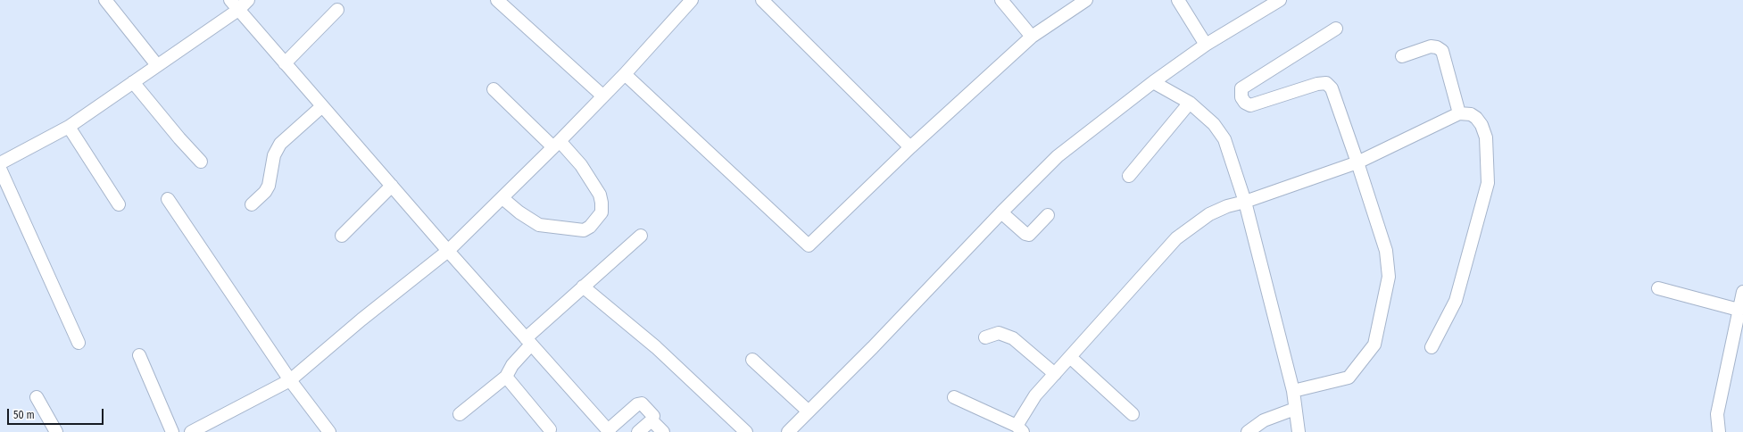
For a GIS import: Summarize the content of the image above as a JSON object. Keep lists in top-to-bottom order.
{
  "scale_bar": "50 m"
}
